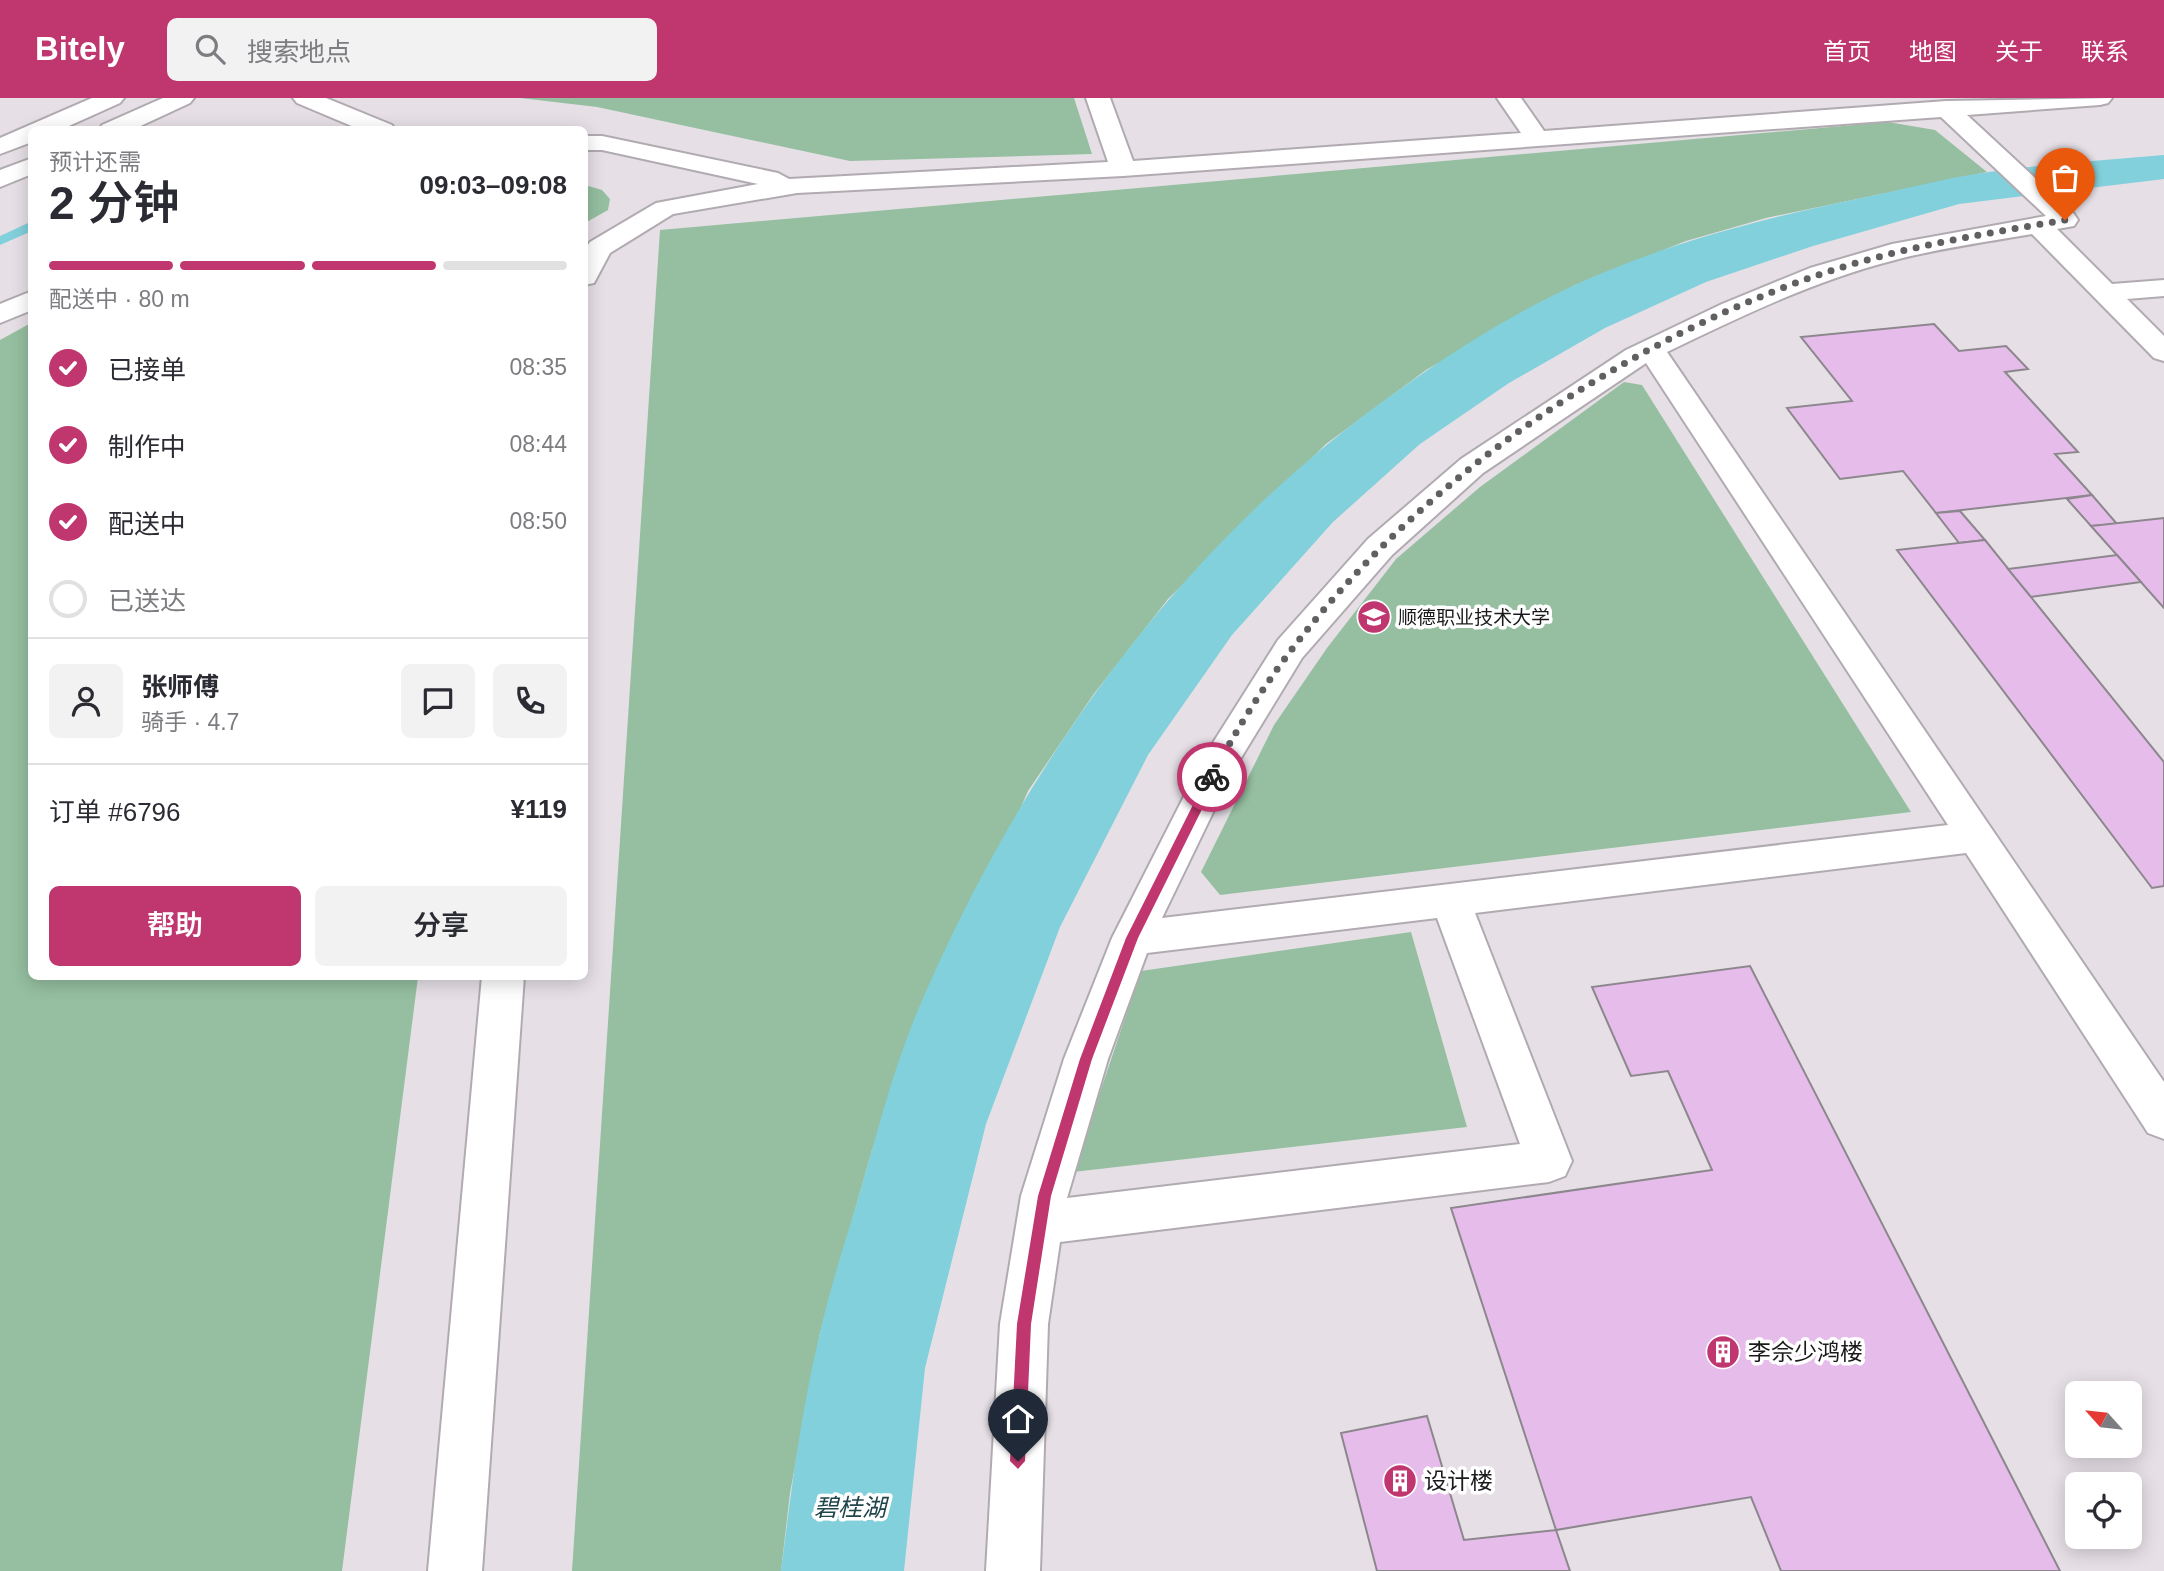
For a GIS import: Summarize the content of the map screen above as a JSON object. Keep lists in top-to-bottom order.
{
  "water": ["碧桂湖"],
  "places": {
    "school or university": ["顺德职业技术大学"],
    "building": ["李佘少鸿楼", "设计楼"]
  },
  "north": "top left",
  "page": {
    "header": "Bitely",
    "search": "搜索地点",
    "nav": [
      "首页",
      "地图",
      "关于",
      "联系"
    ],
    "heading": ["2 分钟", "预计还需", "09:03–09:08"],
    "panel": [
      "张师傅",
      "骑手 · 4.7",
      "订单 #6796",
      "¥119"
    ],
    "bar": "配送中 · 80 m",
    "list": [
      ["已接单", "08:35"],
      ["制作中", "08:44"],
      ["配送中", "08:50"],
      "已送达"
    ],
    "buttons": ["帮助", "分享"]
  }
}
